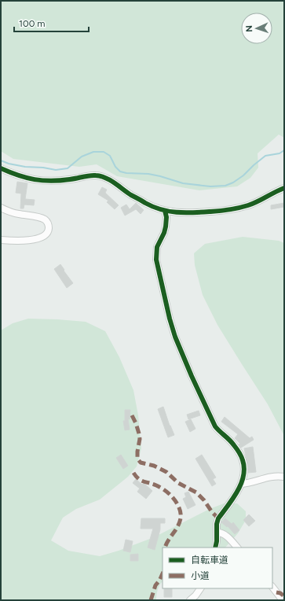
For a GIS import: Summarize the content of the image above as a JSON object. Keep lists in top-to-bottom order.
{
  "legend": ["自転車道", "小道"],
  "scale_bar": "100 m",
  "north": "left"
}
